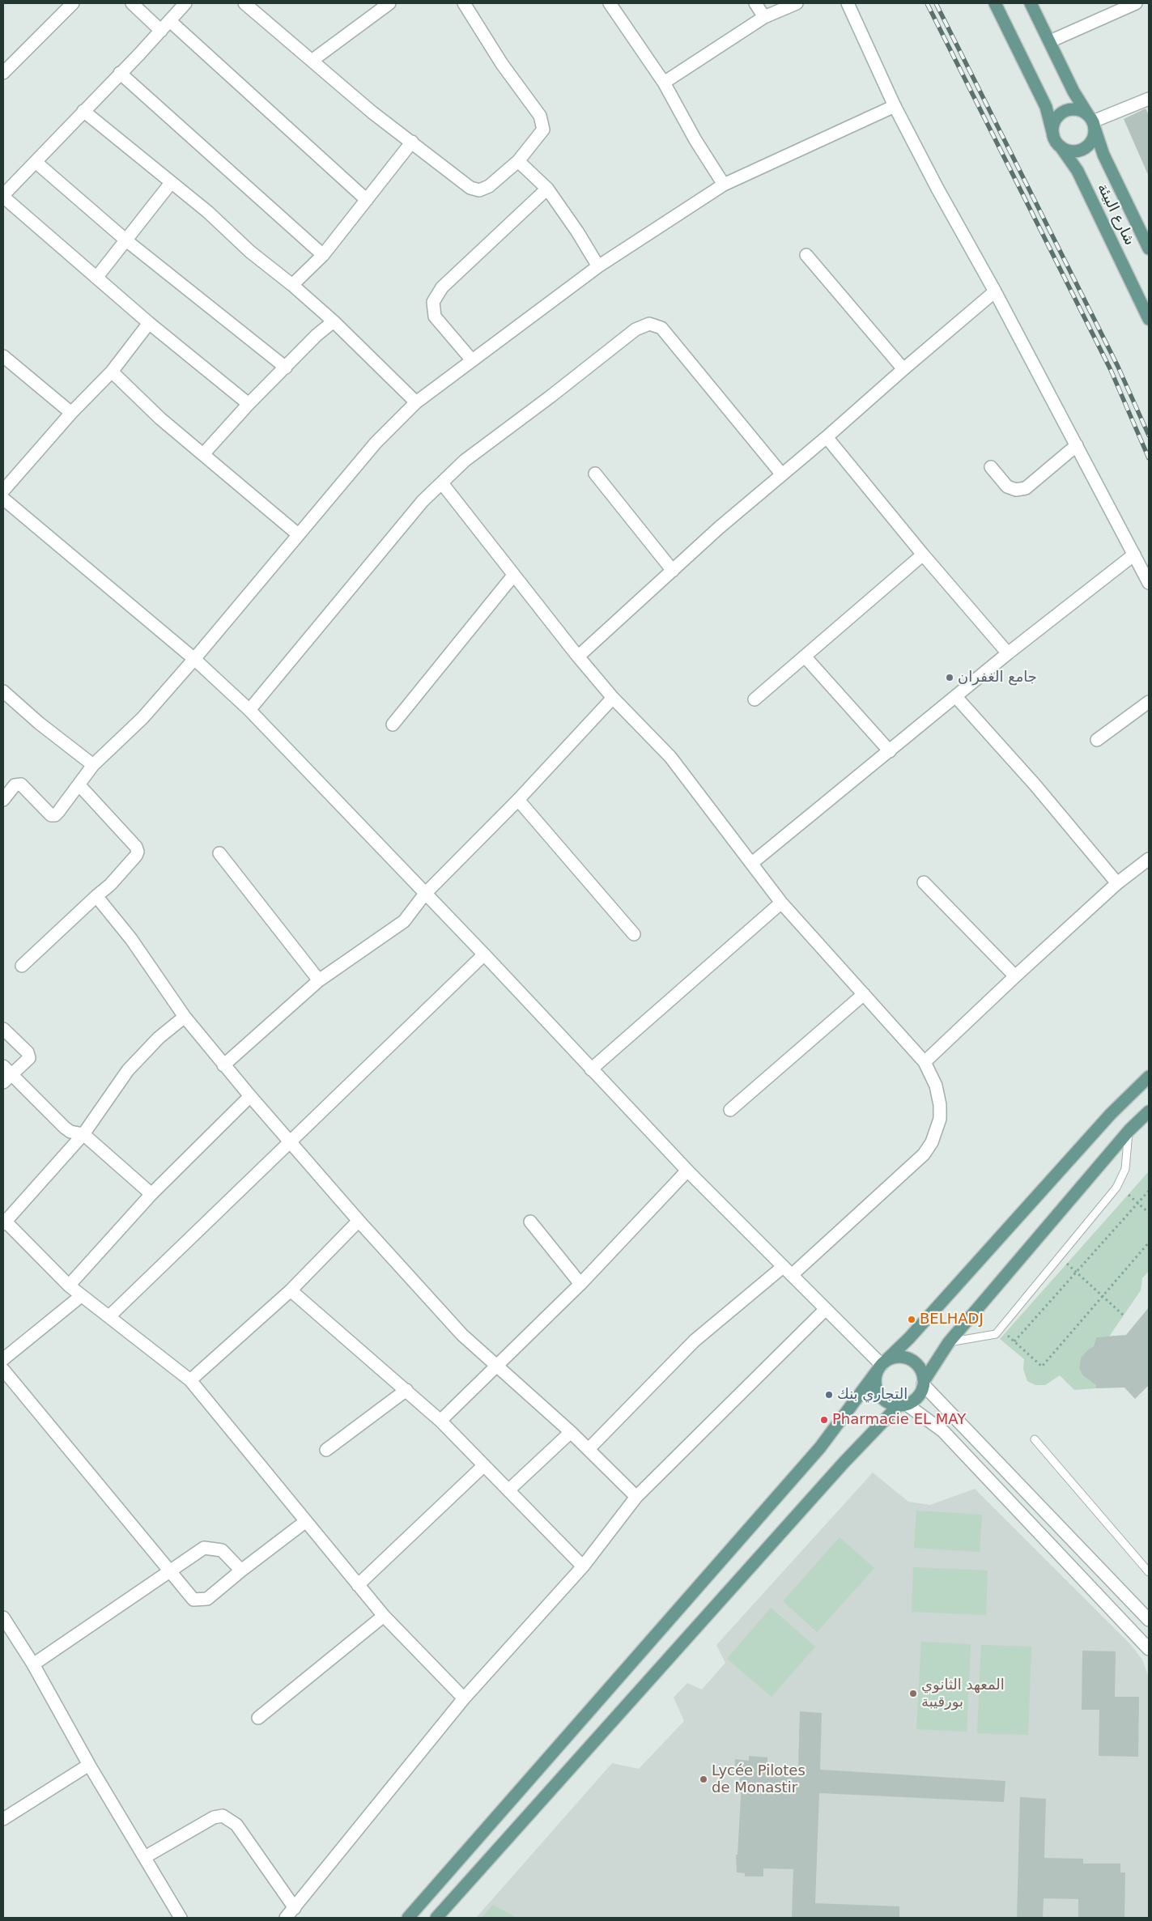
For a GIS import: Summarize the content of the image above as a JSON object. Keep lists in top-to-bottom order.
{
  "streets": {
    "main road": ["شارع البيئة"]
  },
  "places": [
    "جامع الغفران",
    "BELHADJ",
    "التجاري بنك",
    "Pharmacie EL MAY",
    "المعهد الثانوي بورقيبة",
    "Lycée Pilotes de Monastir"
  ]
}
